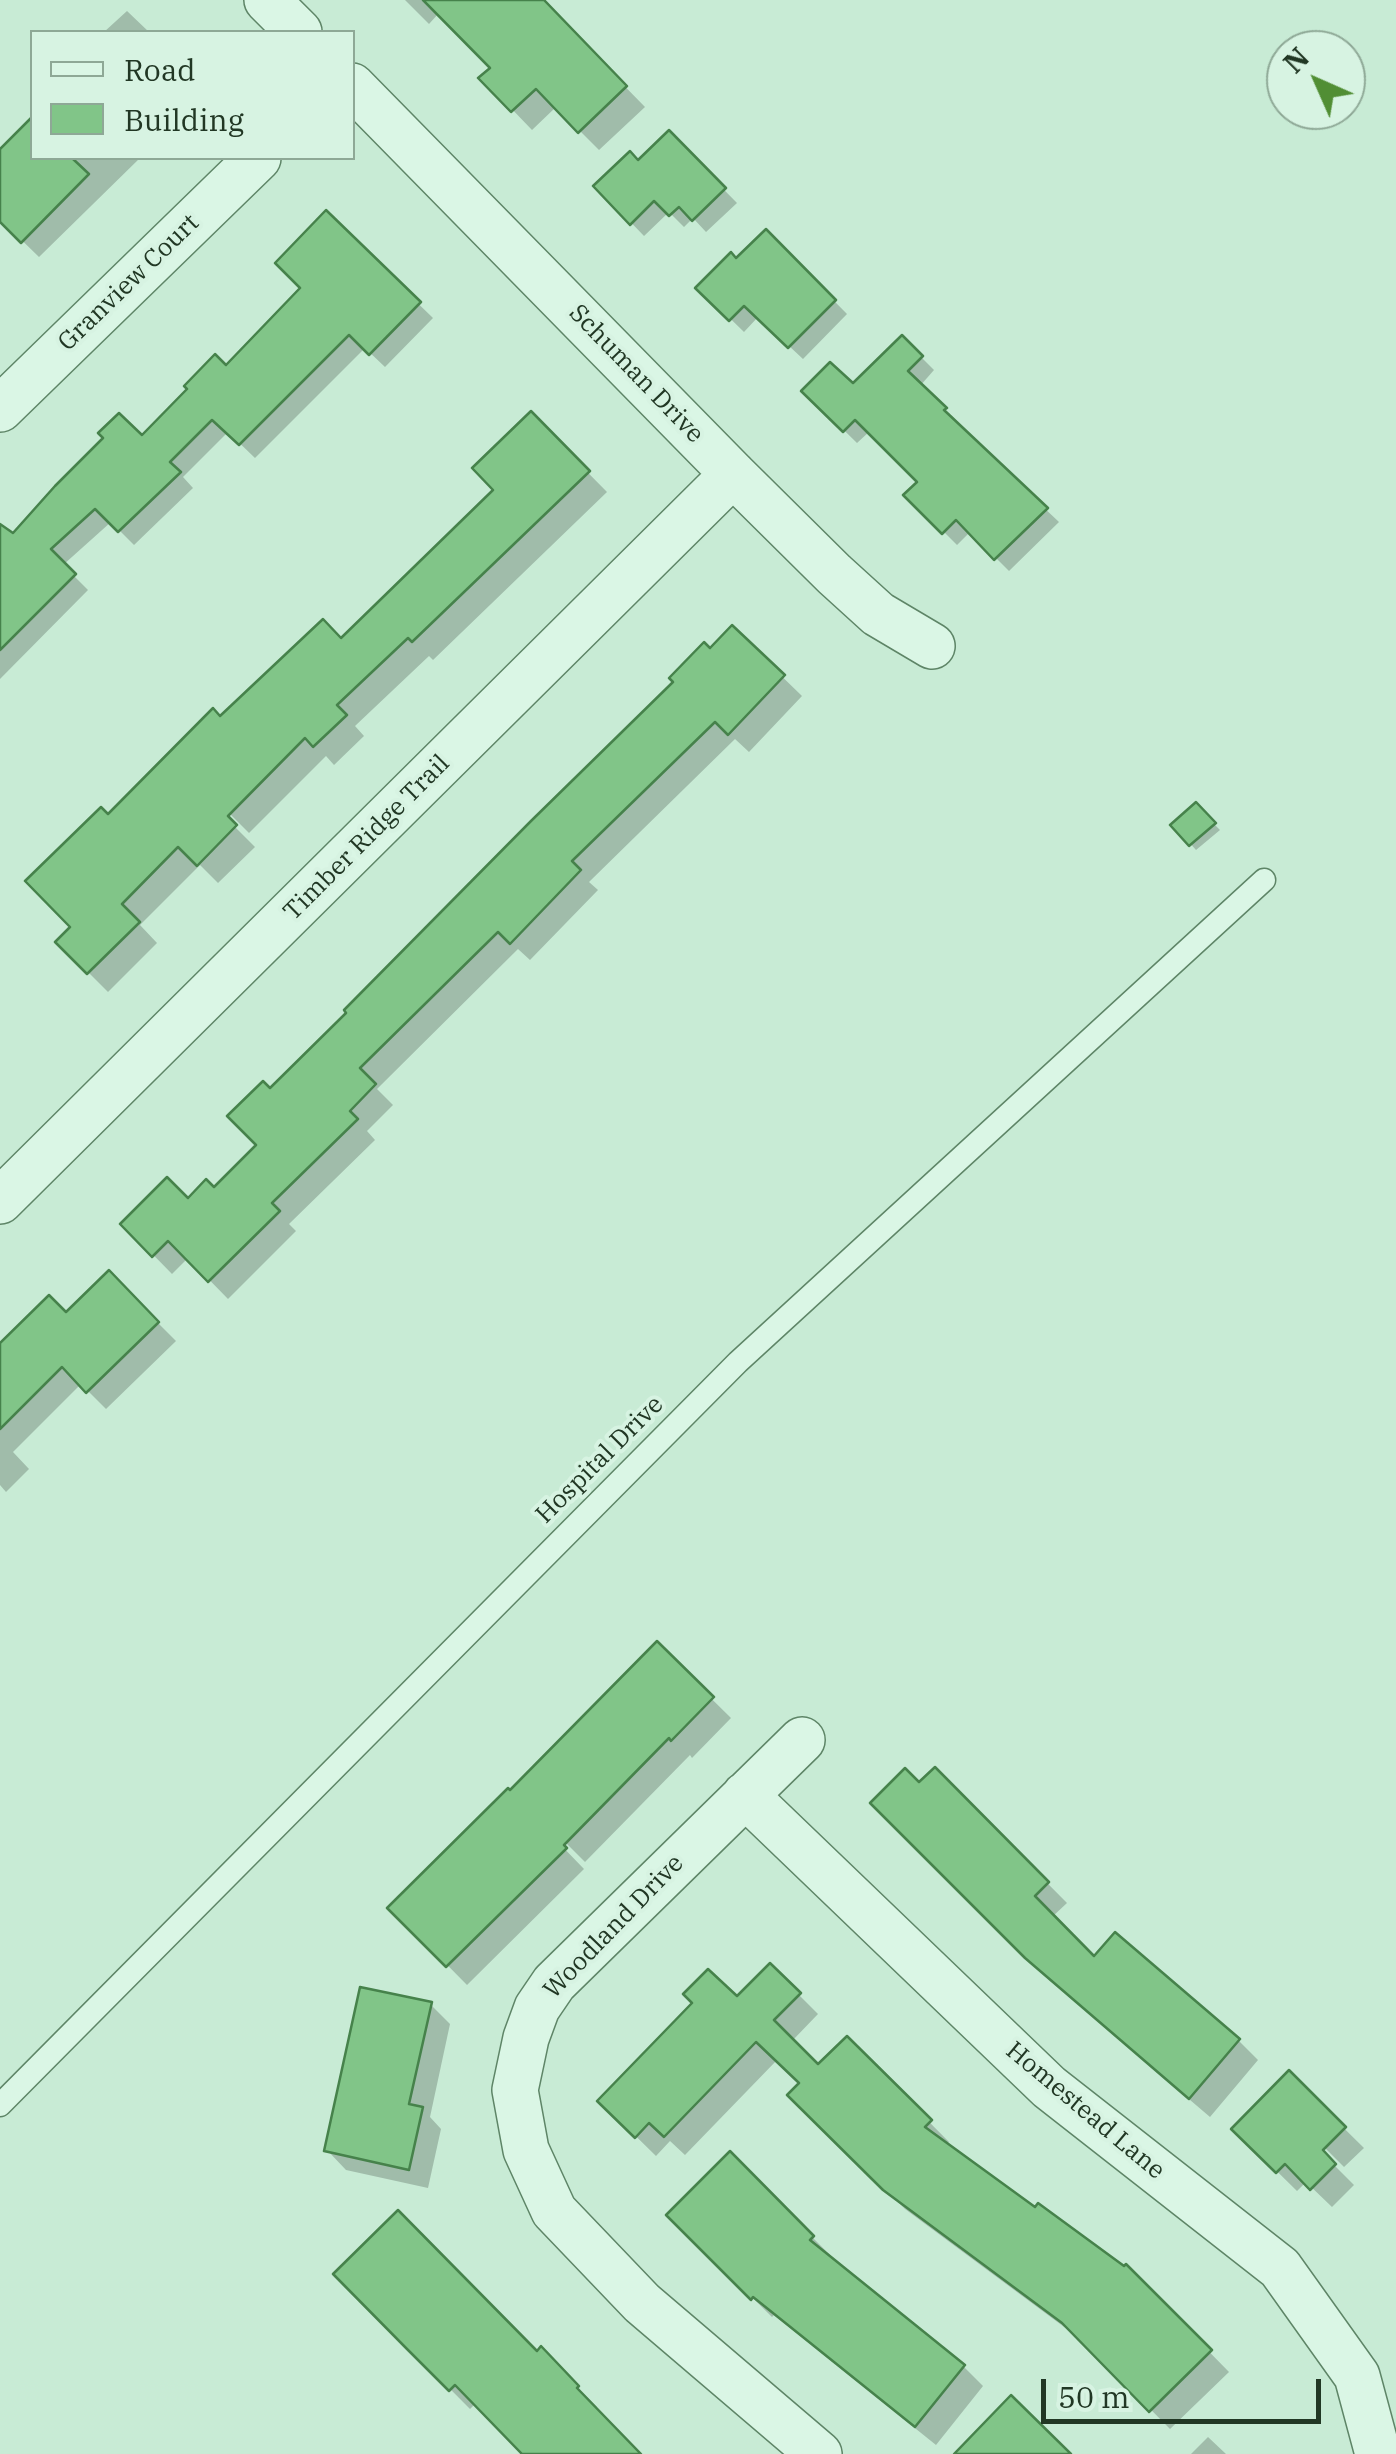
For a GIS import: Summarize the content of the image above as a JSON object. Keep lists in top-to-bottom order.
{
  "streets": {
    "street": [
      "Granview Court",
      "Schuman Drive",
      "Timber Ridge Trail",
      "Woodland Drive",
      "Homestead Lane"
    ],
    "lane": ["Hospital Drive"]
  },
  "crossings": [
    ["Schuman Drive", "Timber Ridge Trail"],
    ["Woodland Drive", "Homestead Lane"]
  ],
  "legend": ["Road", "Building"],
  "scale_bar": "50 m",
  "north": "top left"
}
